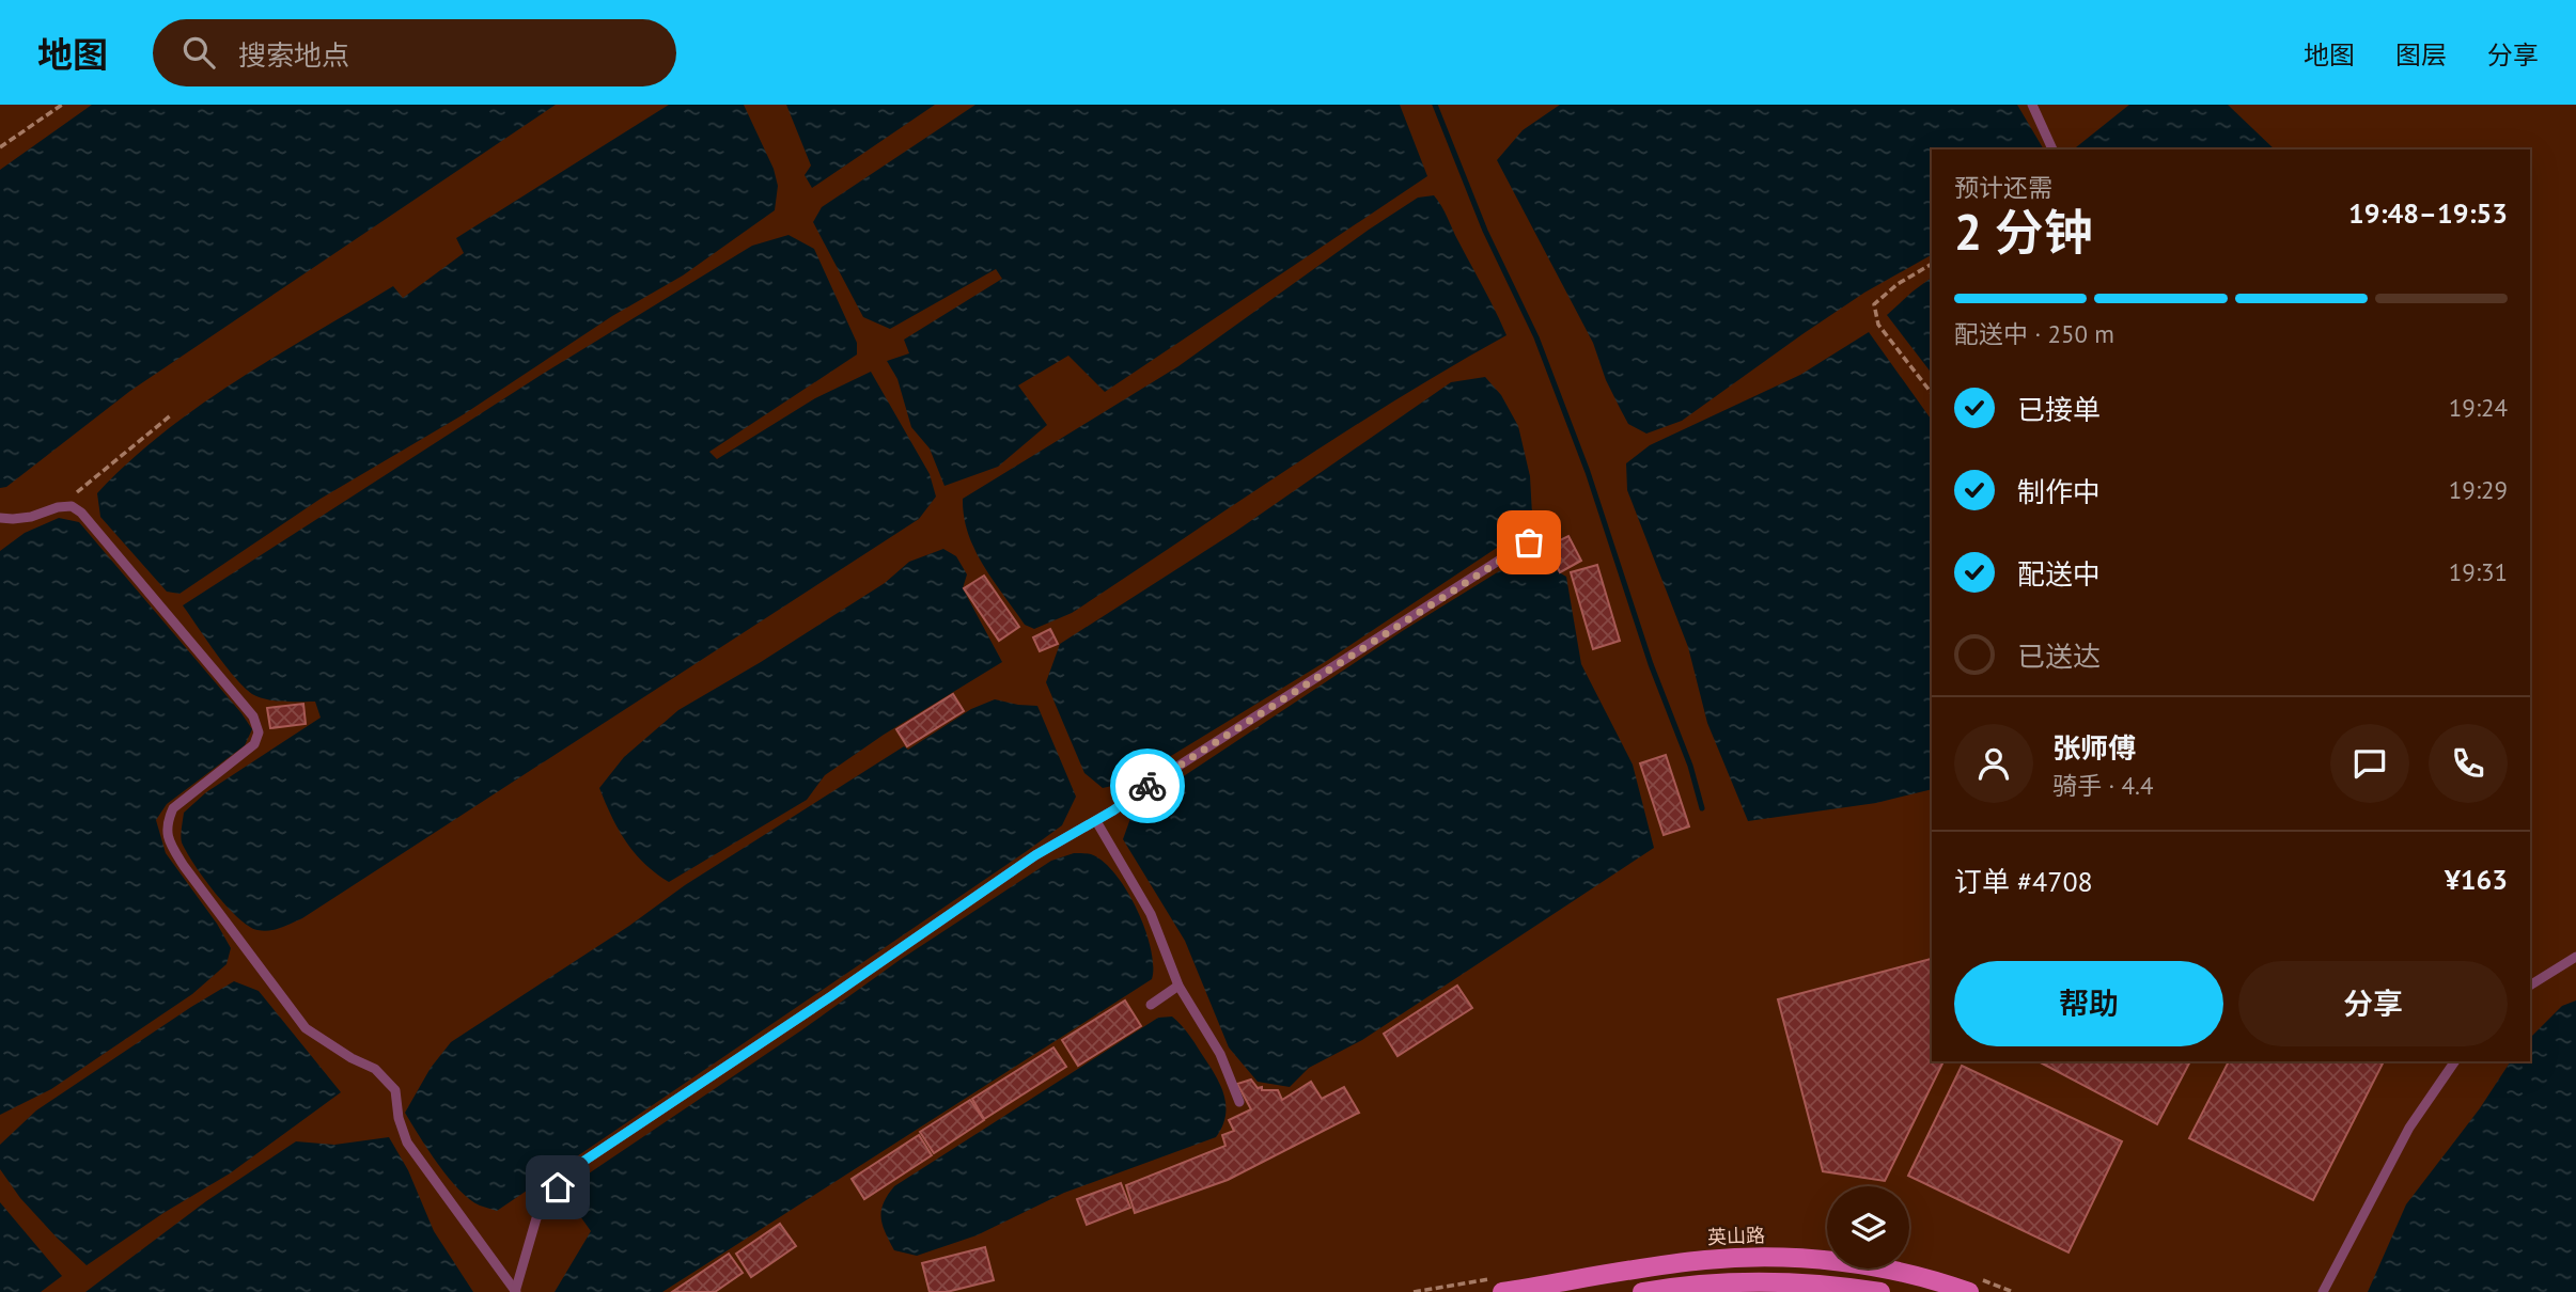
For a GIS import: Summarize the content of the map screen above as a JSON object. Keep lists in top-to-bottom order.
{
  "streets": {
    "main road": ["英山路"]
  },
  "page": {
    "header": "地图",
    "search": "搜索地点",
    "nav": ["地图", "图层", "分享"],
    "heading": ["2 分钟", "预计还需", "19:48–19:53"],
    "panel": [
      "张师傅",
      "骑手 · 4.4",
      "订单 #4708",
      "¥163"
    ],
    "bar": "配送中 · 250 m",
    "list": [
      ["已接单", "19:24"],
      ["制作中", "19:29"],
      ["配送中", "19:31"],
      "已送达"
    ],
    "buttons": ["帮助", "分享"]
  }
}
